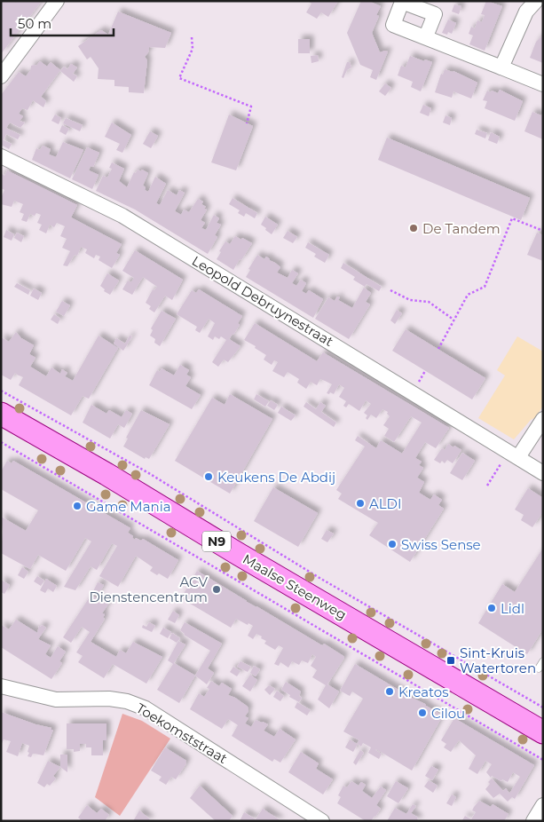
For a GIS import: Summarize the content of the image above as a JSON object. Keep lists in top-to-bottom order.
{
  "streets": {
    "main road": ["N9", "Maalse Steenweg"],
    "street": ["Leopold Debruynestraat", "Toekomststraat"]
  },
  "places": {
    "other": [
      "De Tandem",
      "Keukens De Abdij",
      "ALDI",
      "Game Mania",
      "Swiss Sense",
      "ACV Dienstencentrum",
      "Lidl",
      "Kreatos",
      "Cilou"
    ],
    "transit": ["Sint-Kruis Watertoren"]
  },
  "scale_bar": "50 m"
}
